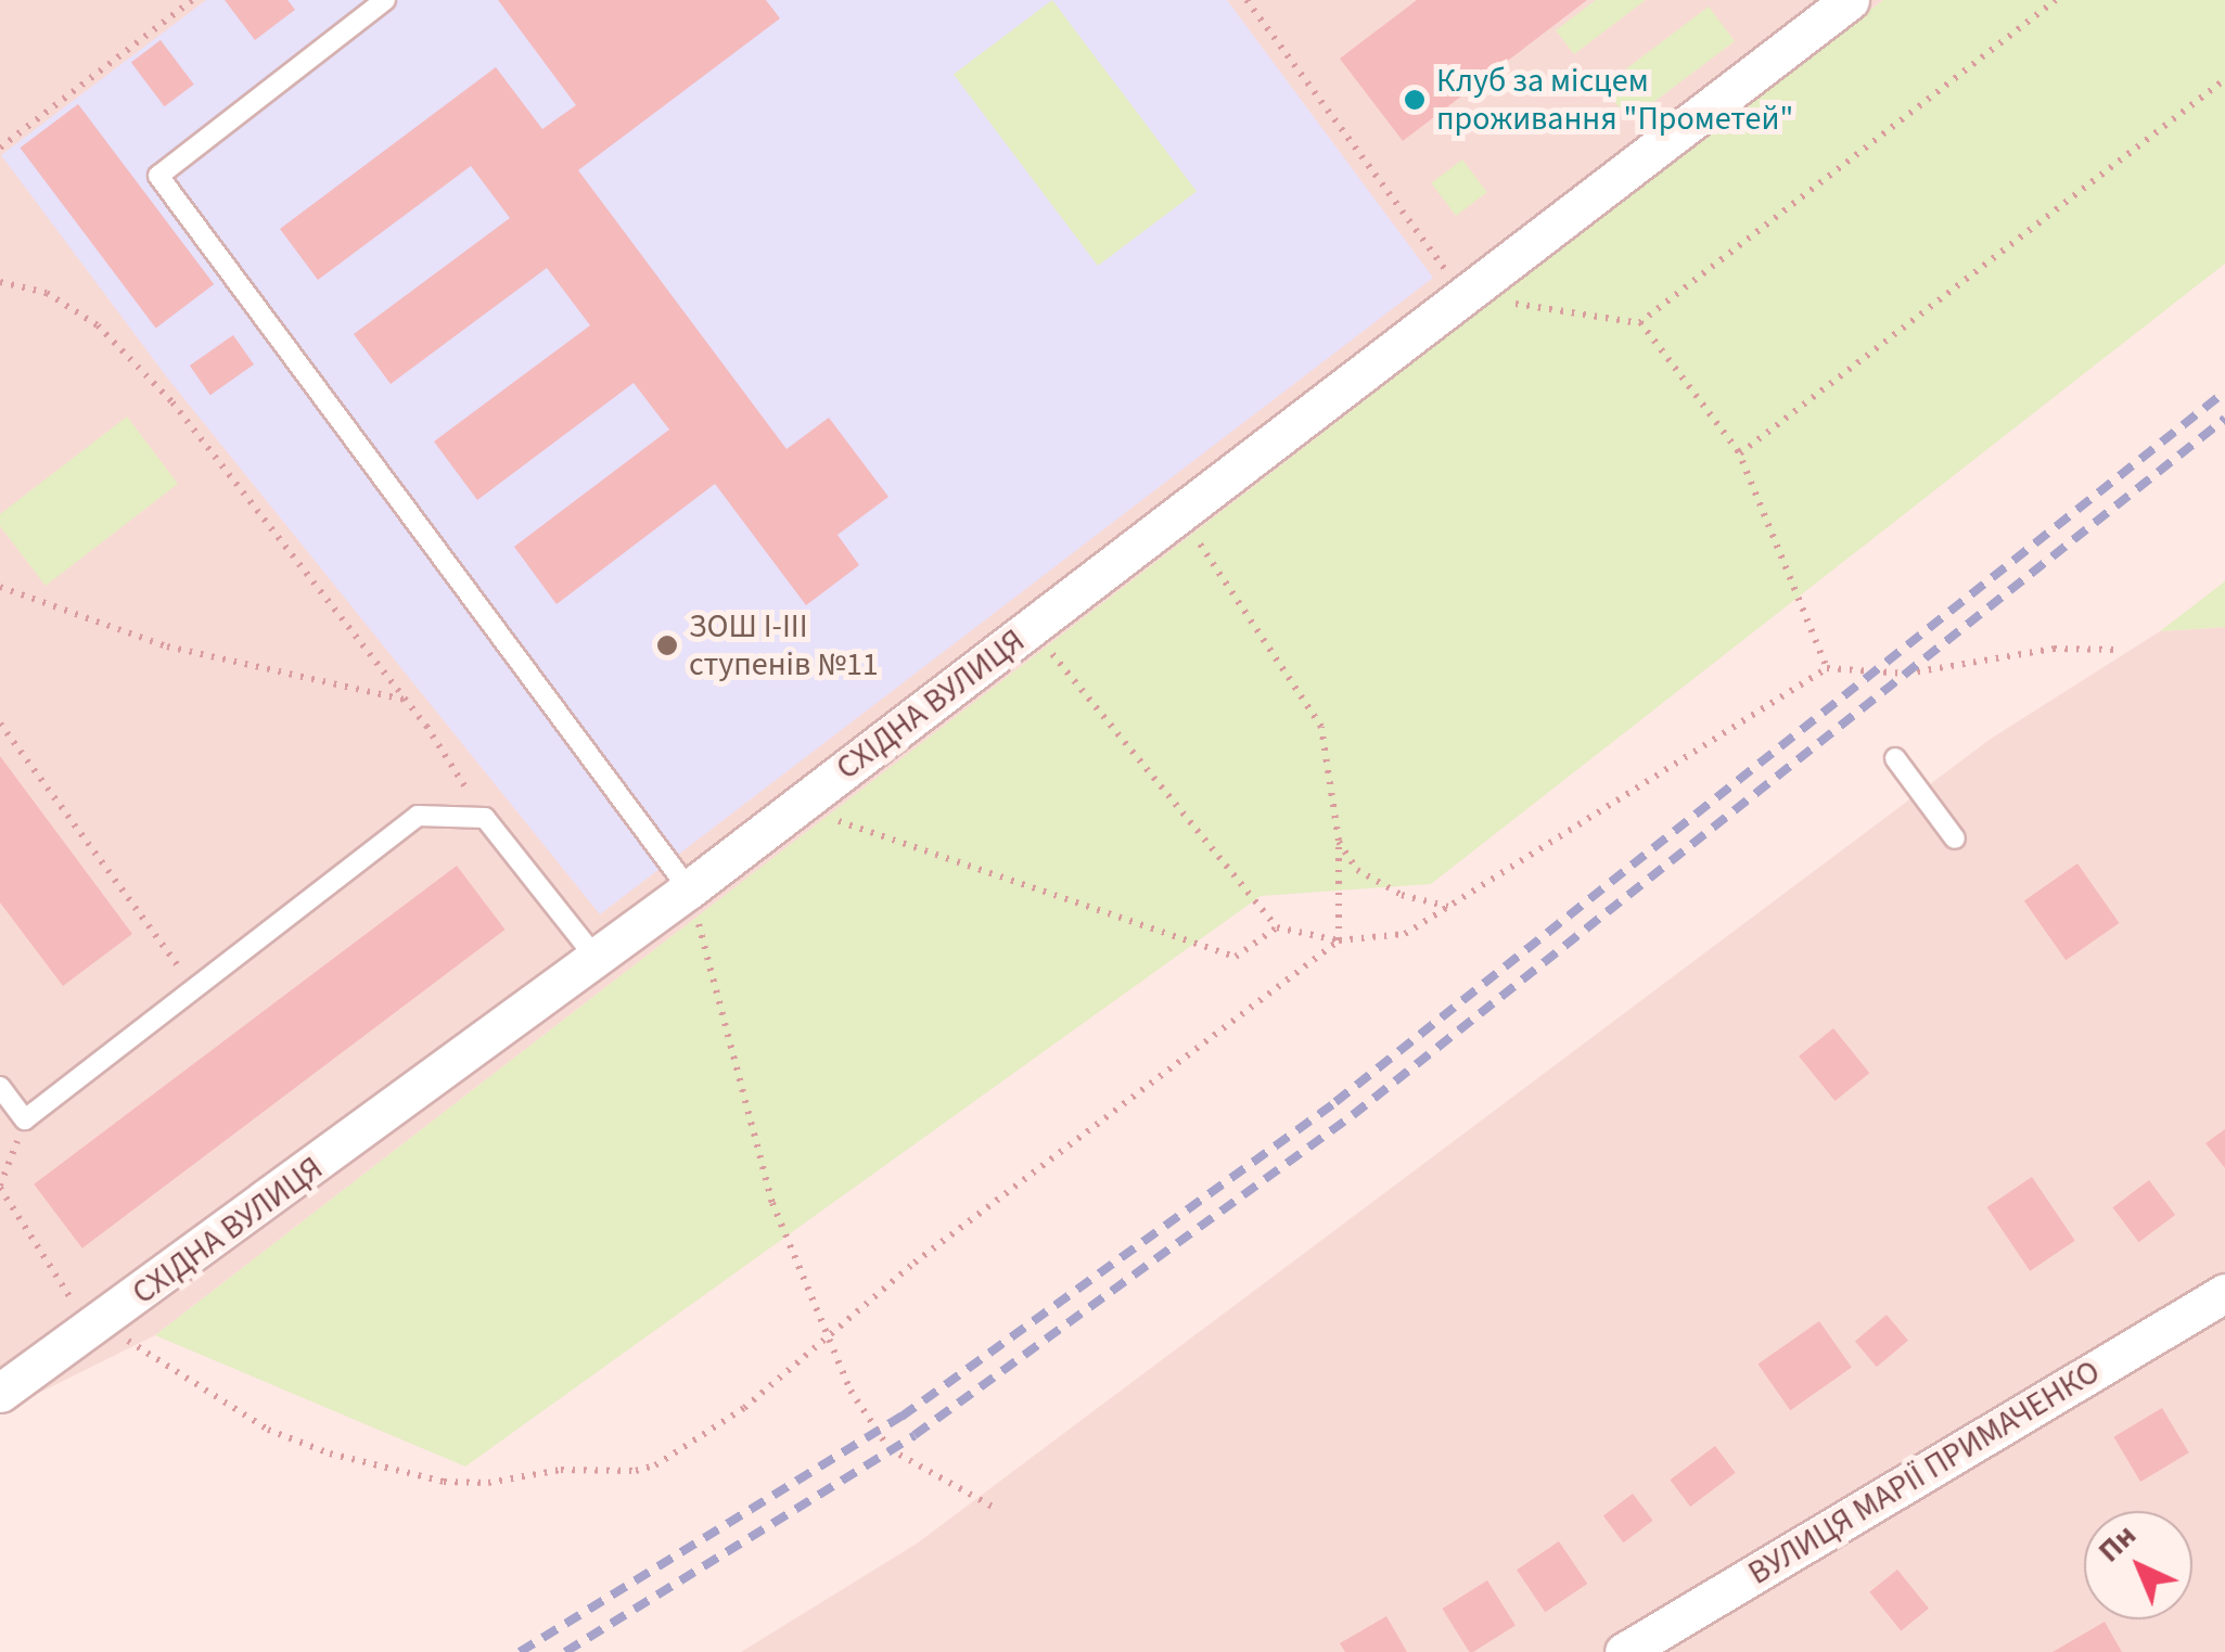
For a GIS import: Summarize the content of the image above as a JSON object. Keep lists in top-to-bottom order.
{
  "streets": {
    "street": ["СХІДНА ВУЛИЦЯ", "ВУЛИЦЯ МАРІЇ ПРИМАЧЕНКО"]
  },
  "places": ["Клуб за місцем проживання \"Прометей\"", "ЗОШ І-ІІІ ступенів №11"],
  "north": "top left"
}
